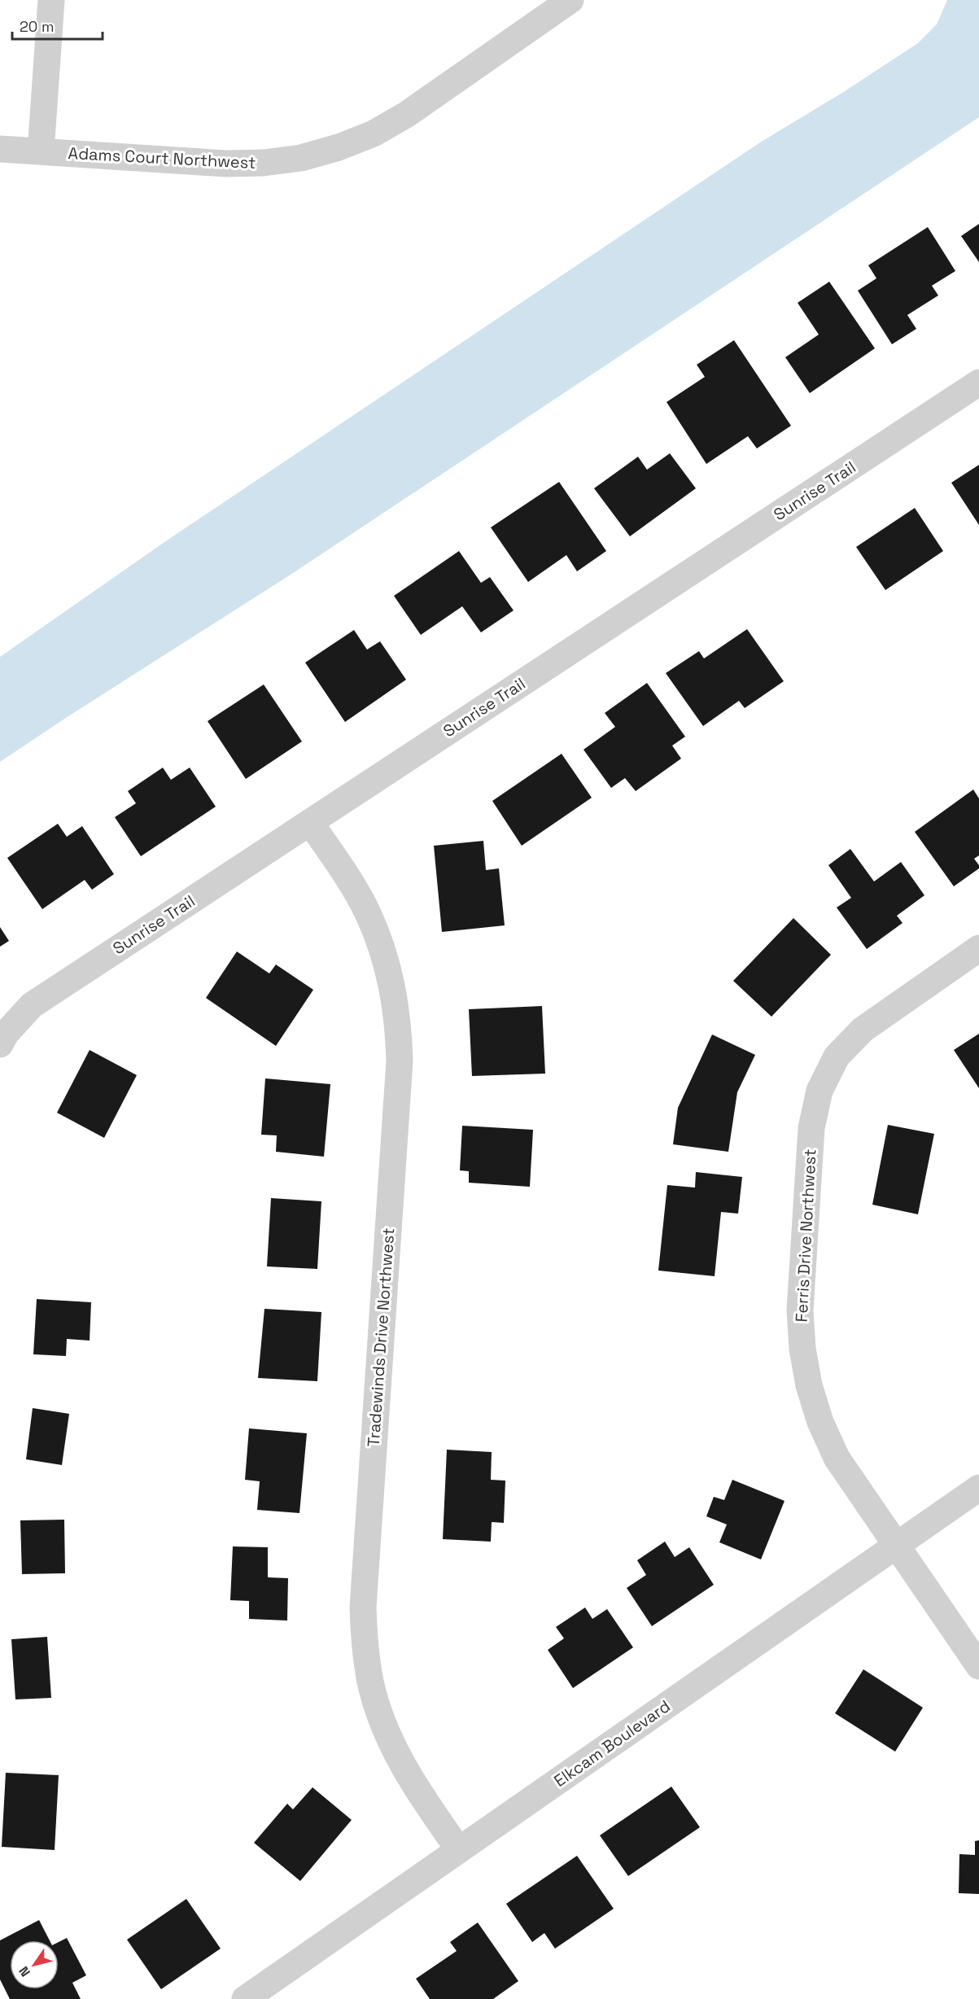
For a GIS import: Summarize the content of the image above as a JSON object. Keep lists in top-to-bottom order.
{
  "streets": {
    "street": [
      "Adams Court Northwest",
      "Sunrise Trail",
      "Ferris Drive Northwest",
      "Tradewinds Drive Northwest",
      "Elkcam Boulevard"
    ]
  },
  "crossings": [
    ["Sunrise Trail", "Tradewinds Drive Northwest"],
    ["Ferris Drive Northwest", "Elkcam Boulevard"],
    ["Tradewinds Drive Northwest", "Elkcam Boulevard"]
  ],
  "scale_bar": "20 m",
  "north": "bottom left"
}
